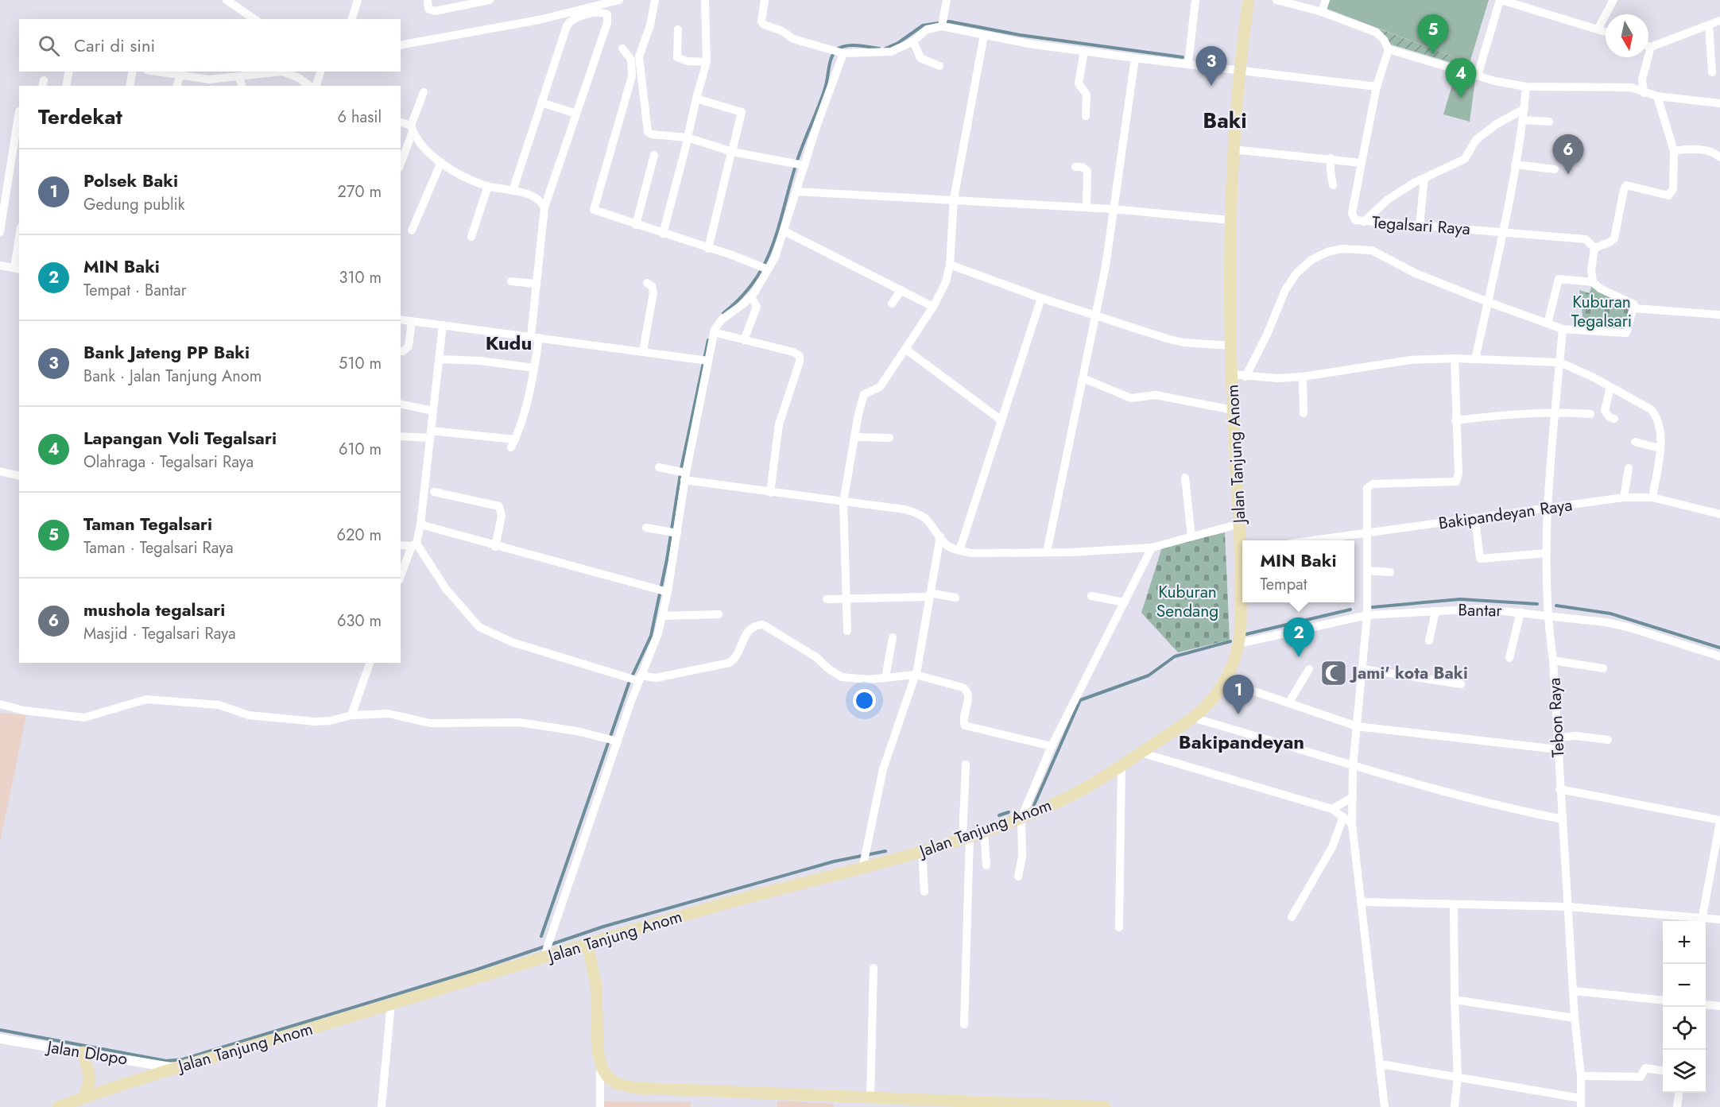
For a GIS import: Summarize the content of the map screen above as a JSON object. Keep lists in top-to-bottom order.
{
  "streets": {
    "main road": ["Jalan Tanjung Anom"],
    "street": [
      "Tegalsari Raya",
      "Bakipandeyan Raya",
      "Bantar",
      "Tebon Raya",
      "Jalan Dlopo"
    ]
  },
  "crossings": [
    ["Jalan Tanjung Anom", "Bantar"],
    ["Jalan Tanjung Anom", "Jalan Dlopo"],
    ["Bakipandeyan Raya", "Tebon Raya"],
    ["Bantar", "Tebon Raya"]
  ],
  "districts": ["Baki", "Kudu", "Bakipandeyan"],
  "parks": ["Kuburan Tegalsari", "Kuburan Sendang"],
  "places": {
    "mosque": ["Jami' kota Baki"]
  },
  "north": "bottom",
  "page": {
    "pins": [
      "5",
      "3",
      "4",
      "6",
      "2",
      "1"
    ],
    "search": "Cari di sini",
    "heading": ["Terdekat", "6 hasil"],
    "list": [
      {
        "mark": "1",
        "name": "Polsek Baki",
        "note": "Gedung publik",
        "value": "270 m"
      },
      {
        "mark": "2",
        "name": "MIN Baki",
        "note": "Tempat · Bantar",
        "value": "310 m"
      },
      {
        "mark": "3",
        "name": "Bank Jateng PP Baki",
        "note": "Bank · Jalan Tanjung Anom",
        "value": "510 m"
      },
      {
        "mark": "4",
        "name": "Lapangan Voli Tegalsari",
        "note": "Olahraga · Tegalsari Raya",
        "value": "610 m"
      },
      {
        "mark": "5",
        "name": "Taman Tegalsari",
        "note": "Taman · Tegalsari Raya",
        "value": "620 m"
      },
      {
        "mark": "6",
        "name": "mushola tegalsari",
        "note": "Masjid · Tegalsari Raya",
        "value": "630 m"
      }
    ],
    "popup": ["MIN Baki", "Tempat"],
    "map_buttons": ["+", "−"]
  }
}
